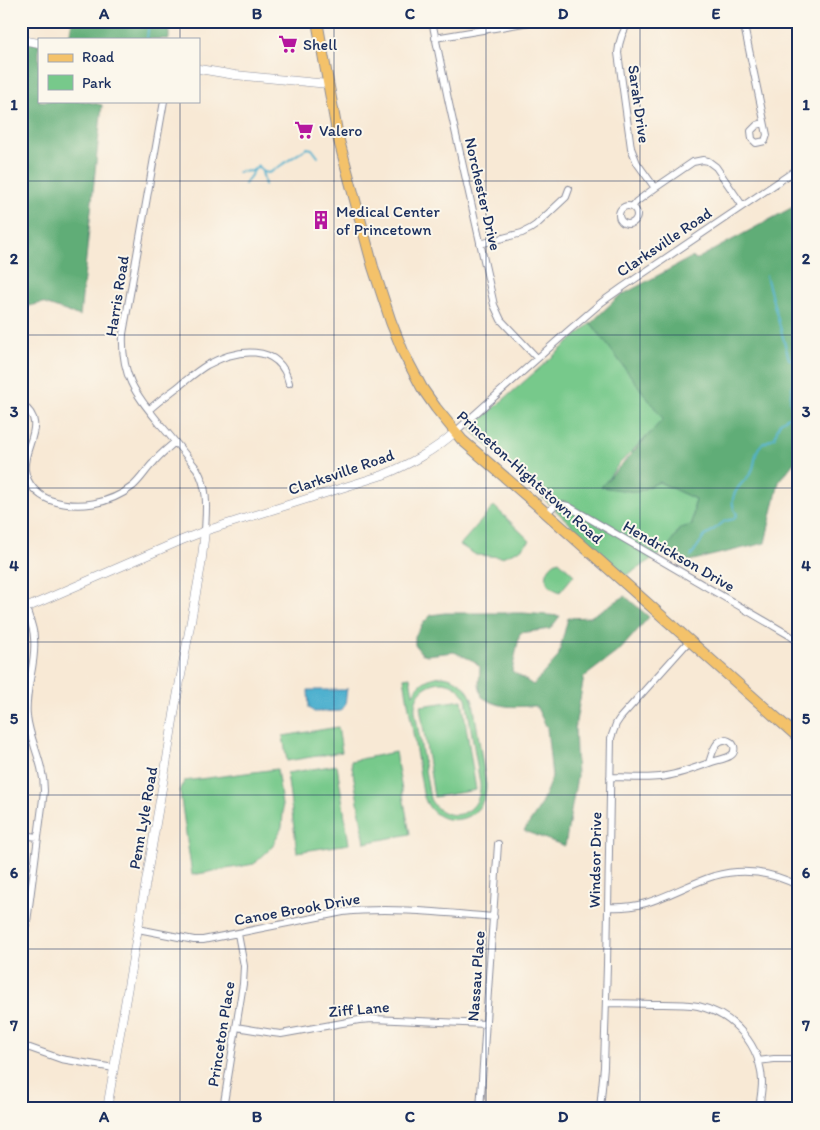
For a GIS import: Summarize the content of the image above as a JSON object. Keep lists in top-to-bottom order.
{
  "streets": {
    "main road": ["Princeton-Hightstown Road"],
    "street": [
      "Sarah Drive",
      "Norchester Drive",
      "Clarksville Road",
      "Harris Road",
      "Hendrickson Drive",
      "Penn Lyle Road",
      "Windsor Drive",
      "Canoe Brook Drive",
      "Nassau Place",
      "Ziff Lane",
      "Princeton Place"
    ]
  },
  "crossings": [
    ["Norchester Drive", "Clarksville Road"],
    ["Clarksville Road", "Harris Road"],
    ["Clarksville Road", "Princeton-Hightstown Road"],
    ["Clarksville Road", "Penn Lyle Road"],
    ["Harris Road", "Penn Lyle Road"],
    ["Princeton-Hightstown Road", "Hendrickson Drive"],
    ["Princeton-Hightstown Road", "Windsor Drive"],
    ["Penn Lyle Road", "Canoe Brook Drive"],
    ["Canoe Brook Drive", "Nassau Place"],
    ["Canoe Brook Drive", "Princeton Place"],
    ["Nassau Place", "Ziff Lane"],
    ["Ziff Lane", "Princeton Place"]
  ],
  "places": {
    "supermarket": ["Shell", "Valero"],
    "building": ["Medical Center of Princetown"]
  },
  "legend": ["Road", "Park"],
  "grid": {
    "columns": [
      "A",
      "B",
      "C",
      "D",
      "E"
    ],
    "rows": [
      "1",
      "2",
      "3",
      "4",
      "5",
      "6",
      "7"
    ]
  }
}
